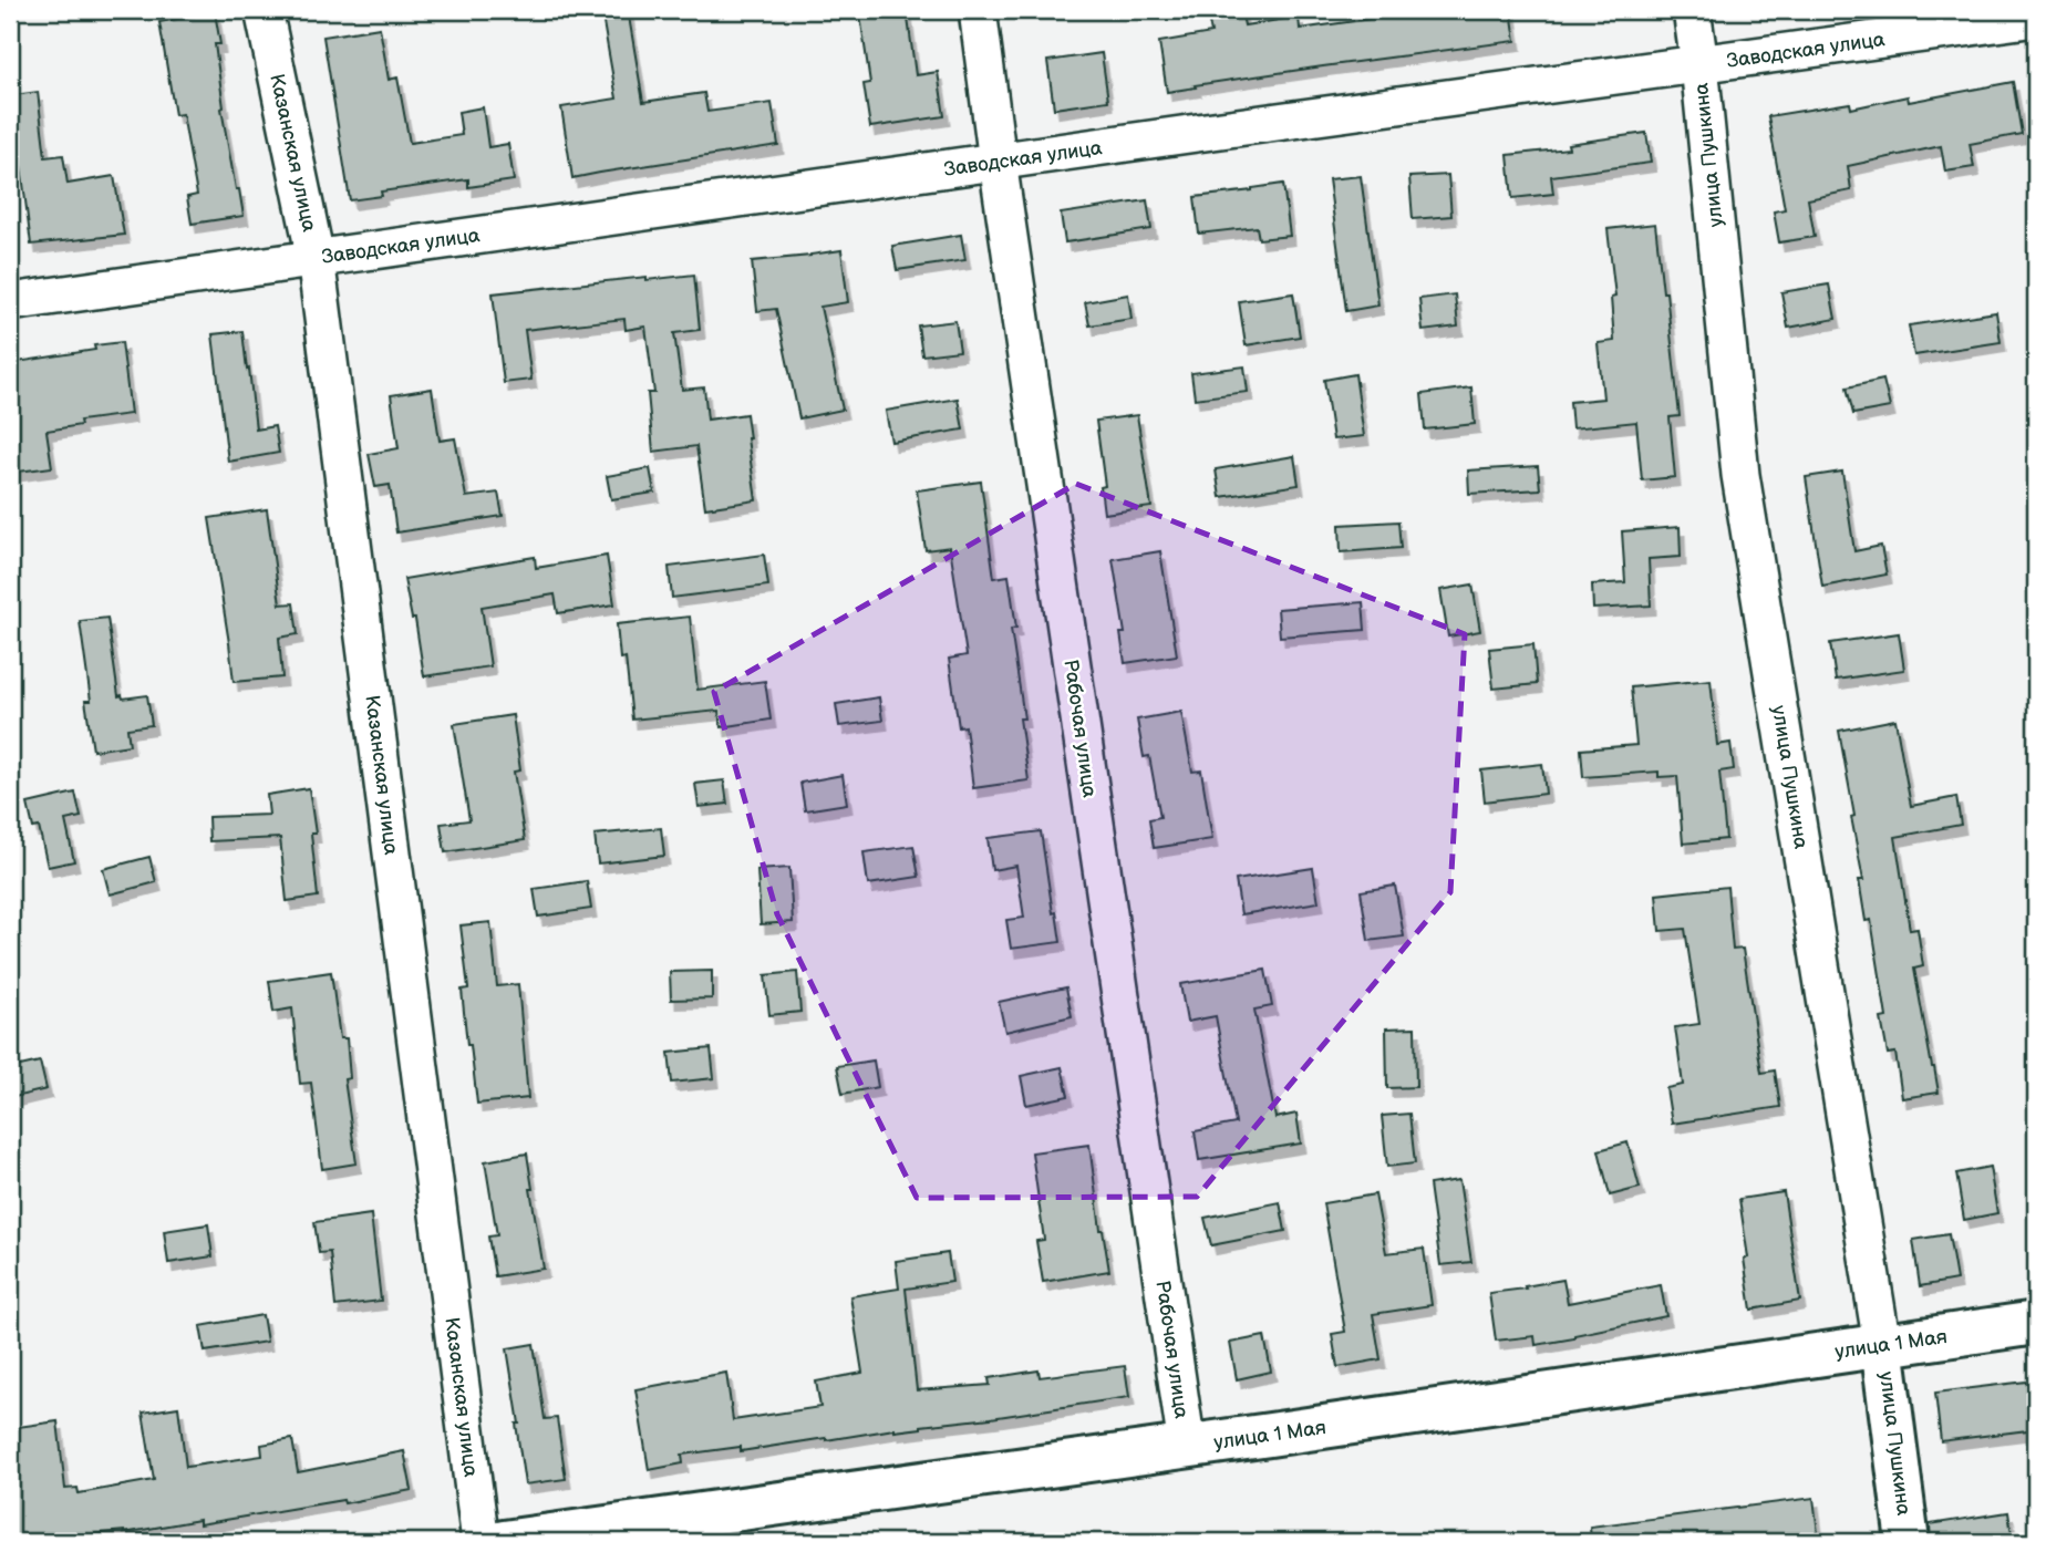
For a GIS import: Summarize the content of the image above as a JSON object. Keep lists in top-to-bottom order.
{
  "streets": {
    "main road": ["улица Пушкина", "улица 1 Мая"],
    "street": ["Заводская улица", "Казанская улица", "Рабочая улица"]
  },
  "crossings": [
    ["Заводская улица", "Казанская улица"],
    ["Заводская улица", "улица Пушкина"],
    ["Заводская улица", "Рабочая улица"],
    ["улица Пушкина", "улица 1 Мая"],
    ["Рабочая улица", "улица 1 Мая"]
  ]
}
